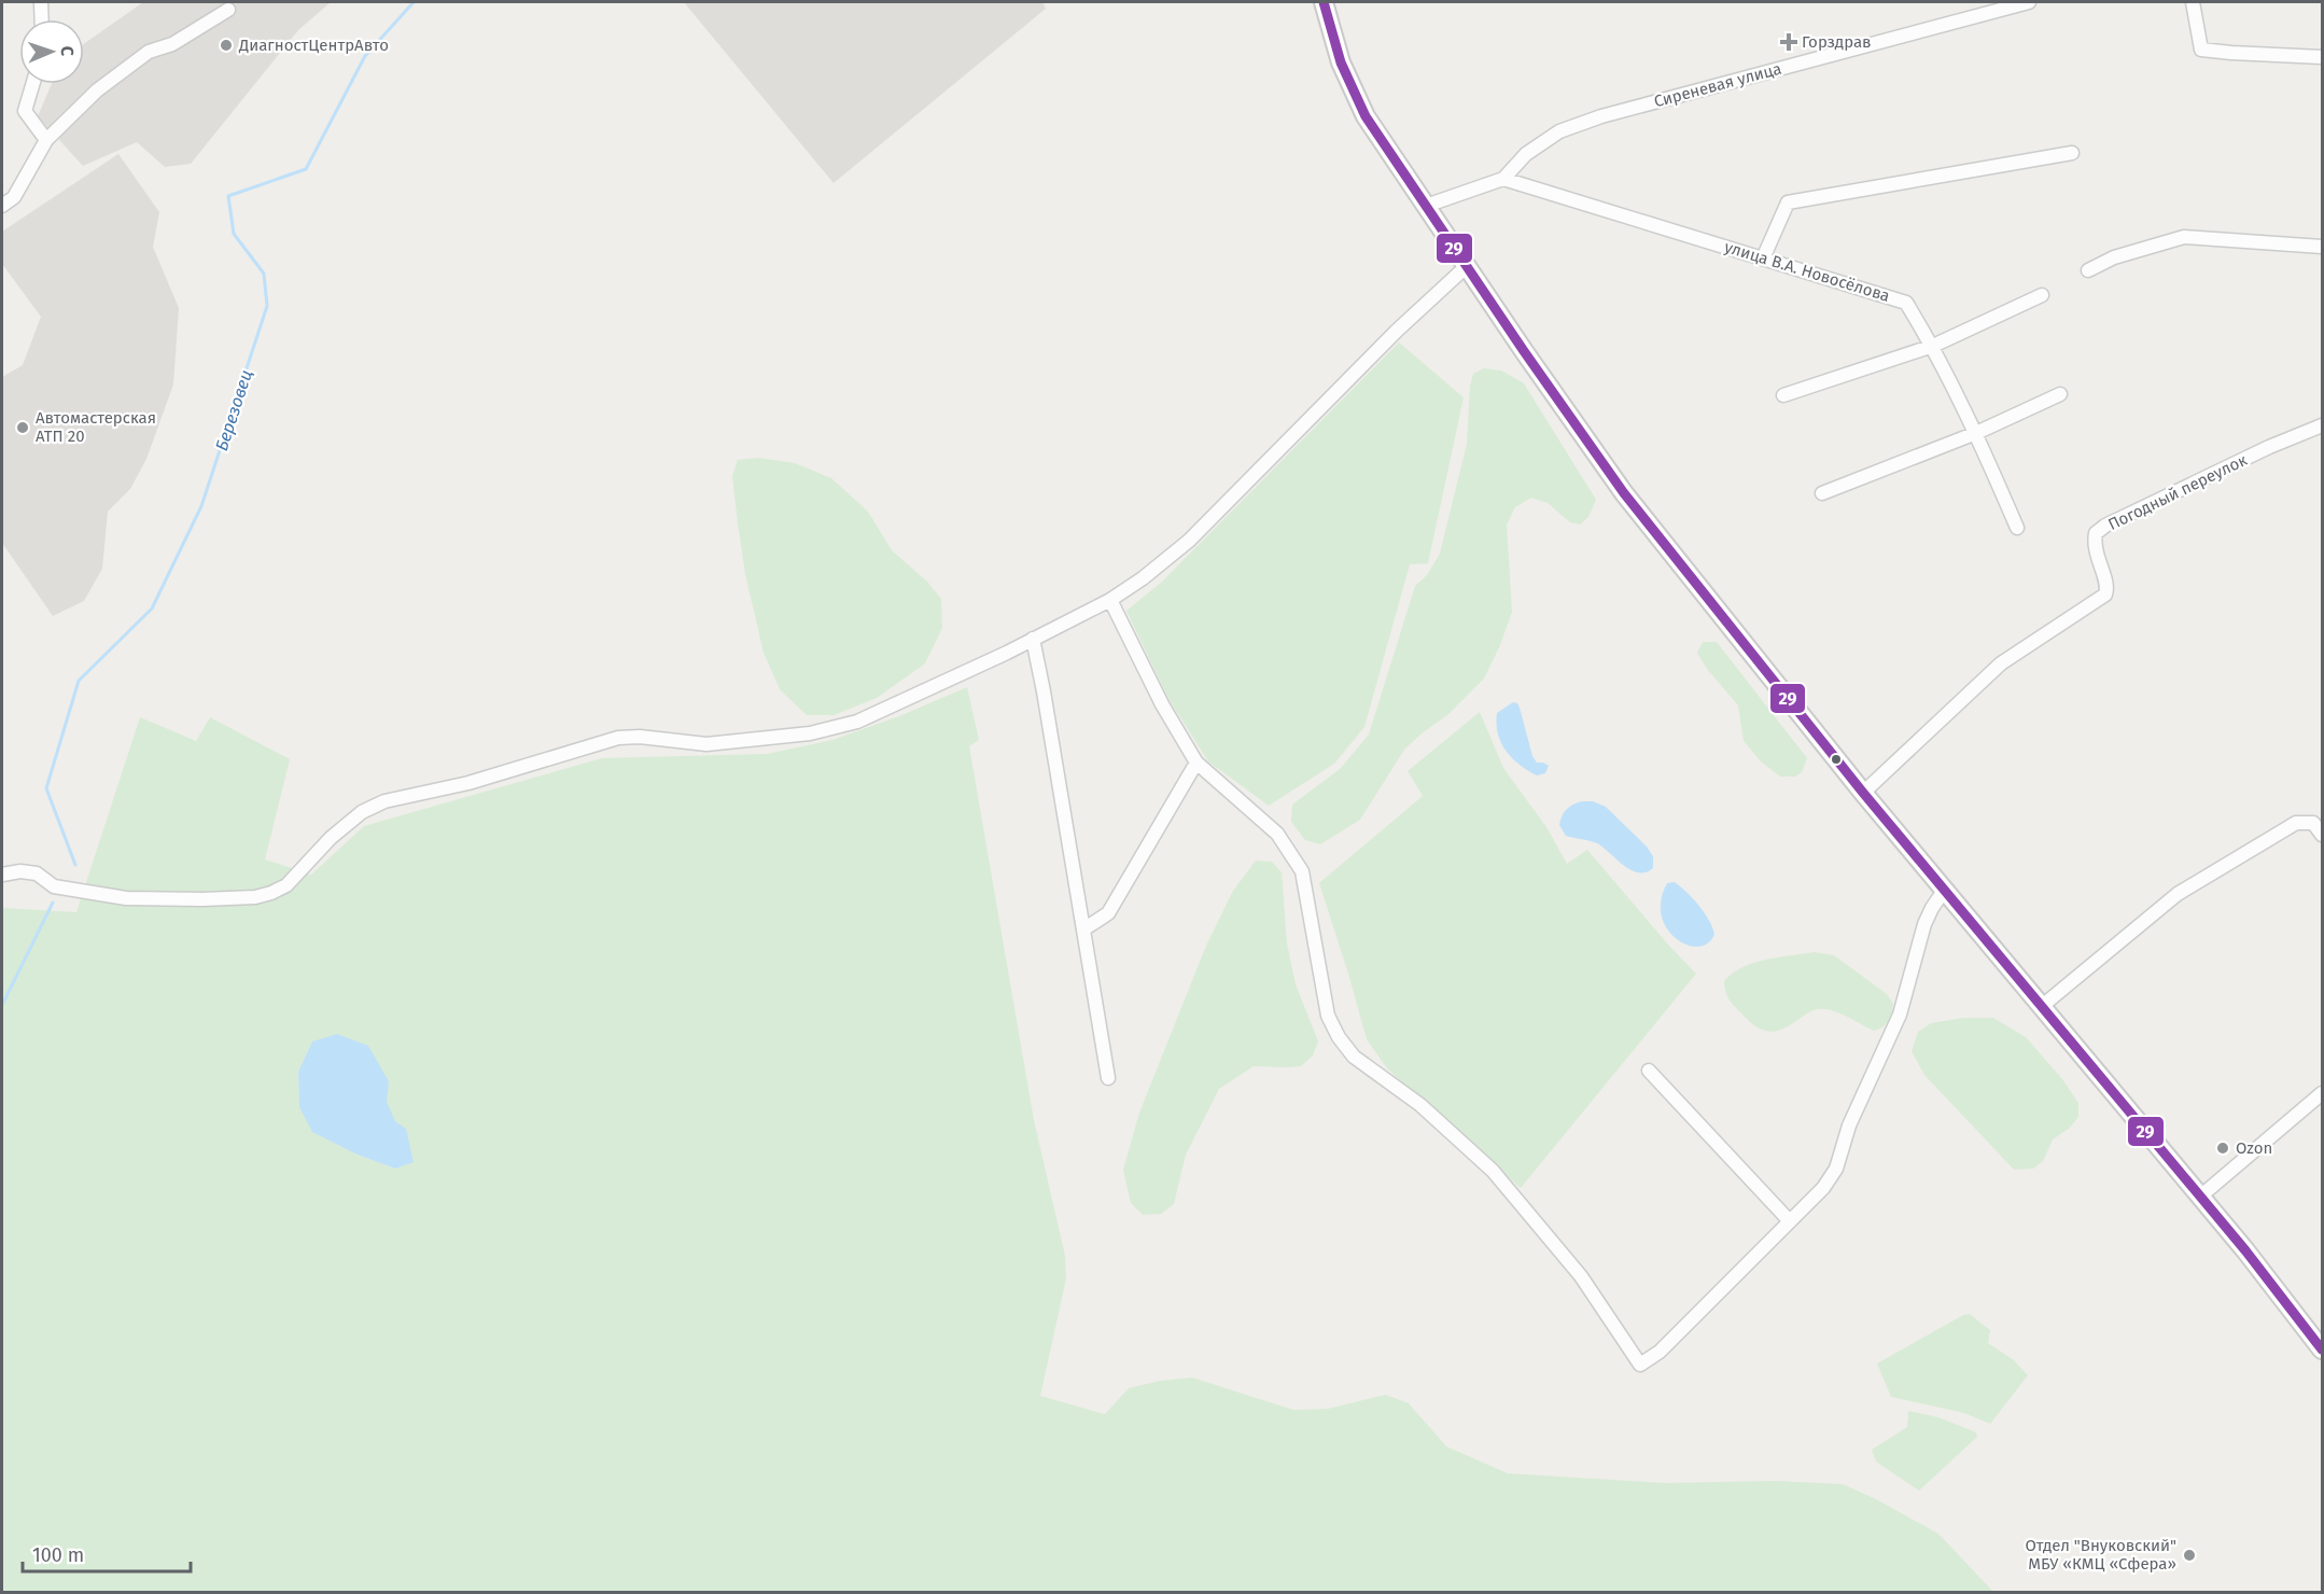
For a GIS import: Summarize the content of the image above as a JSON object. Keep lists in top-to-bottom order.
{
  "streets": {
    "street": ["Сиреневая улица", "улица В.А. Новосёлова", "Погодный переулок"]
  },
  "crossings": [
    ["Сиреневая улица", "улица В.А. Новосёлова"]
  ],
  "water": ["Березовец"],
  "places": {
    "health": ["Горздрав"],
    "other": [
      "ДиагностЦентрАвто",
      "Автомастерская АТП 20",
      "Ozon",
      "Отдел \"Внуковский\" МБУ «КМЦ «Сфера»"
    ]
  },
  "lines": ["transit line 29"],
  "scale_bar": "100 m",
  "north": "right"
}
